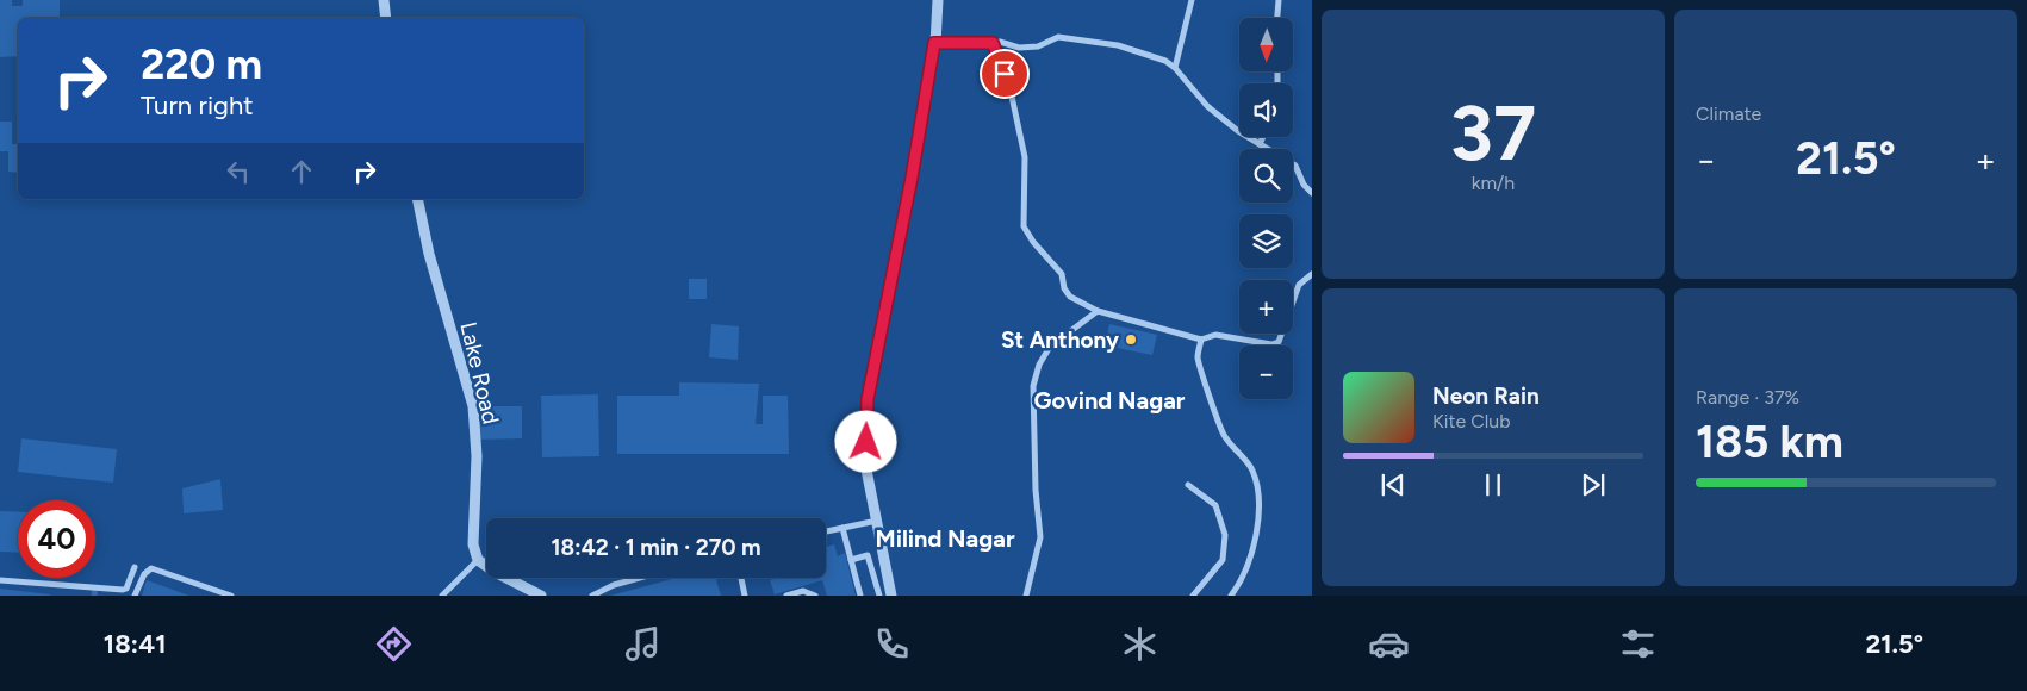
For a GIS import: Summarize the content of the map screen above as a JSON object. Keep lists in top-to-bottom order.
{
  "streets": {
    "street": ["Lake Road"]
  },
  "districts": ["Govind Nagar", "Milind Nagar"],
  "places": ["St Anthony"],
  "north": "bottom",
  "page": {
    "tile": [
      ["37", "km/h"],
      "Climate",
      ["Range · 37%", "185 km"]
    ],
    "map_buttons": ["+", "−"],
    "turn": ["220 m", "Turn right"],
    "heat": ["−", "21.5°", "+"],
    "song": ["Neon Rain", "Kite Club"],
    "limit": "40",
    "trip": "18:42 · 1 min · 270 m",
    "tabs": ["18:41", "21.5°"]
  }
}
